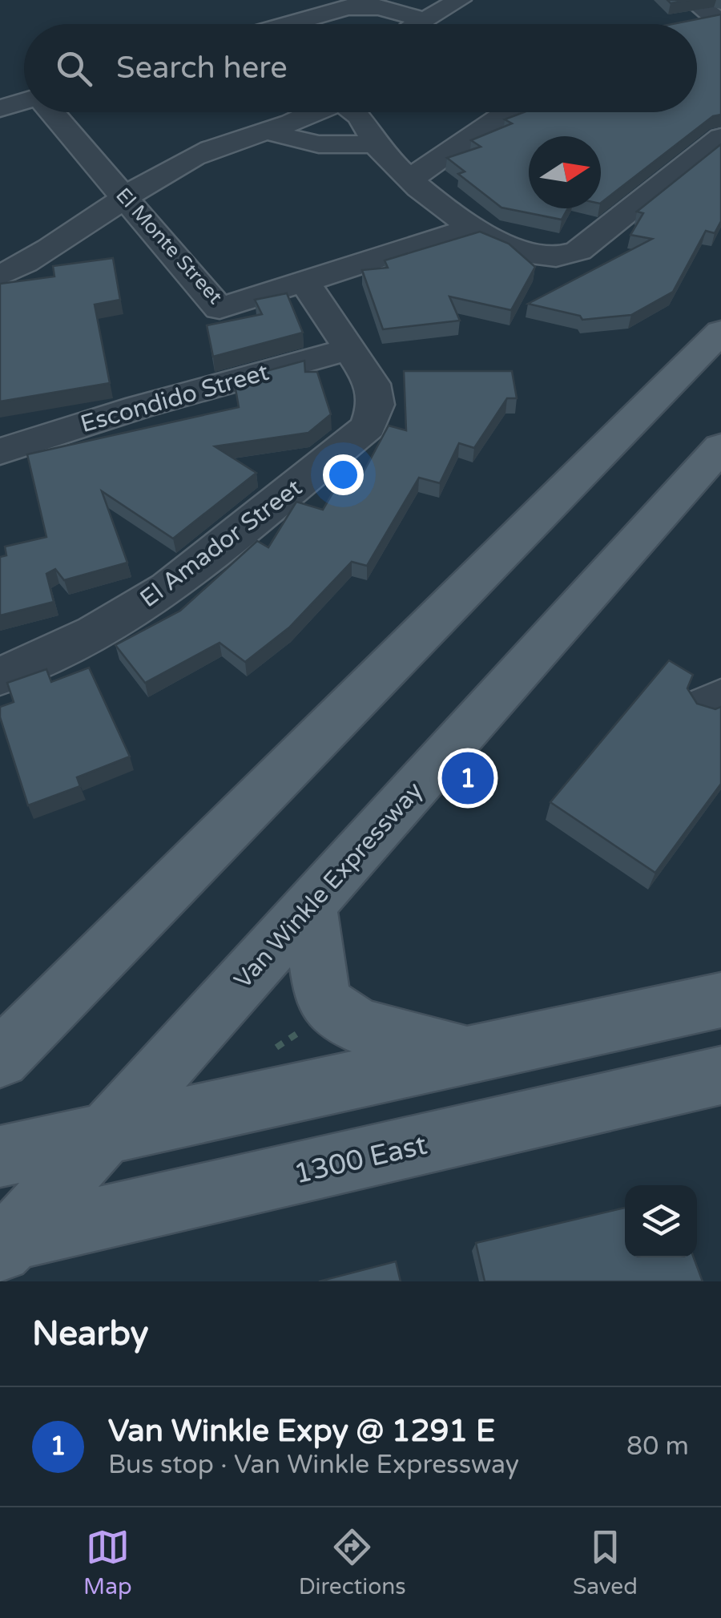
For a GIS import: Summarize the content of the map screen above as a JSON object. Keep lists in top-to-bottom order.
{
  "streets": {
    "main road": ["Van Winkle Expressway", "1300 East"],
    "street": ["El Monte Street", "Escondido Street", "El Amador Street"]
  },
  "crossings": [
    ["El Monte Street", "El Amador Street"],
    ["Escondido Street", "El Amador Street"],
    ["Van Winkle Expressway", "1300 East"]
  ],
  "north": "right",
  "page": {
    "search": "Search here",
    "pins": "1",
    "heading": "Nearby",
    "list": [
      {
        "mark": "1",
        "name": "Van Winkle Expy @ 1291 E",
        "note": "Bus stop · Van Winkle Expressway",
        "value": "80 m"
      }
    ],
    "nav": ["Map", "Directions", "Saved"]
  }
}
